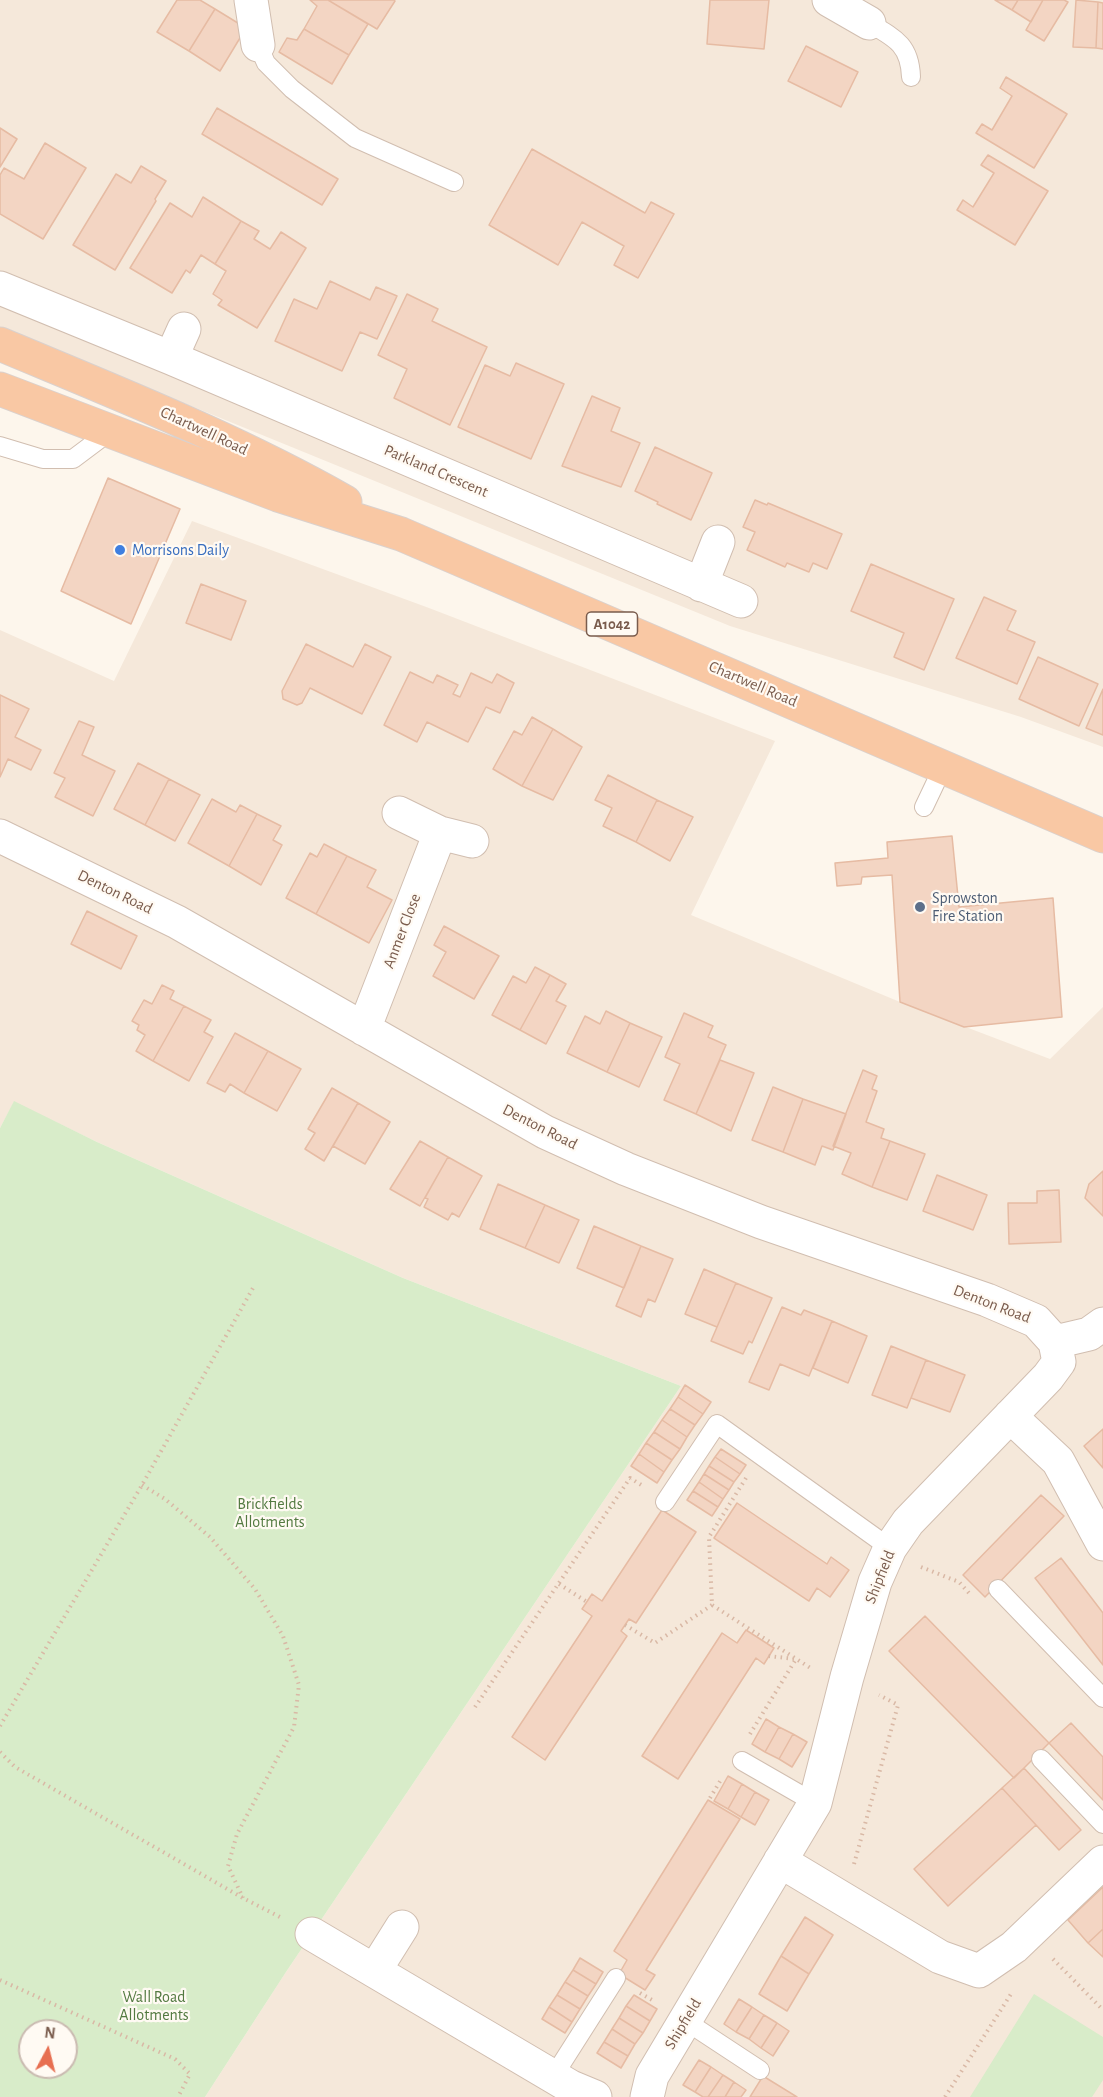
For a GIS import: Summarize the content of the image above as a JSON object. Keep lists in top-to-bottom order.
{
  "streets": {
    "highway": ["Chartwell Road", "A1042"],
    "street": [
      "Parkland Crescent",
      "Denton Road",
      "Anmer Close",
      "Shipfield"
    ]
  },
  "crossings": [
    ["Denton Road", "Anmer Close"],
    ["Denton Road", "Shipfield"]
  ],
  "parks": ["Brickfields Allotments", "Wall Road Allotments"],
  "places": ["Morrisons Daily", "Sprowston Fire Station"],
  "north": "top"
}
